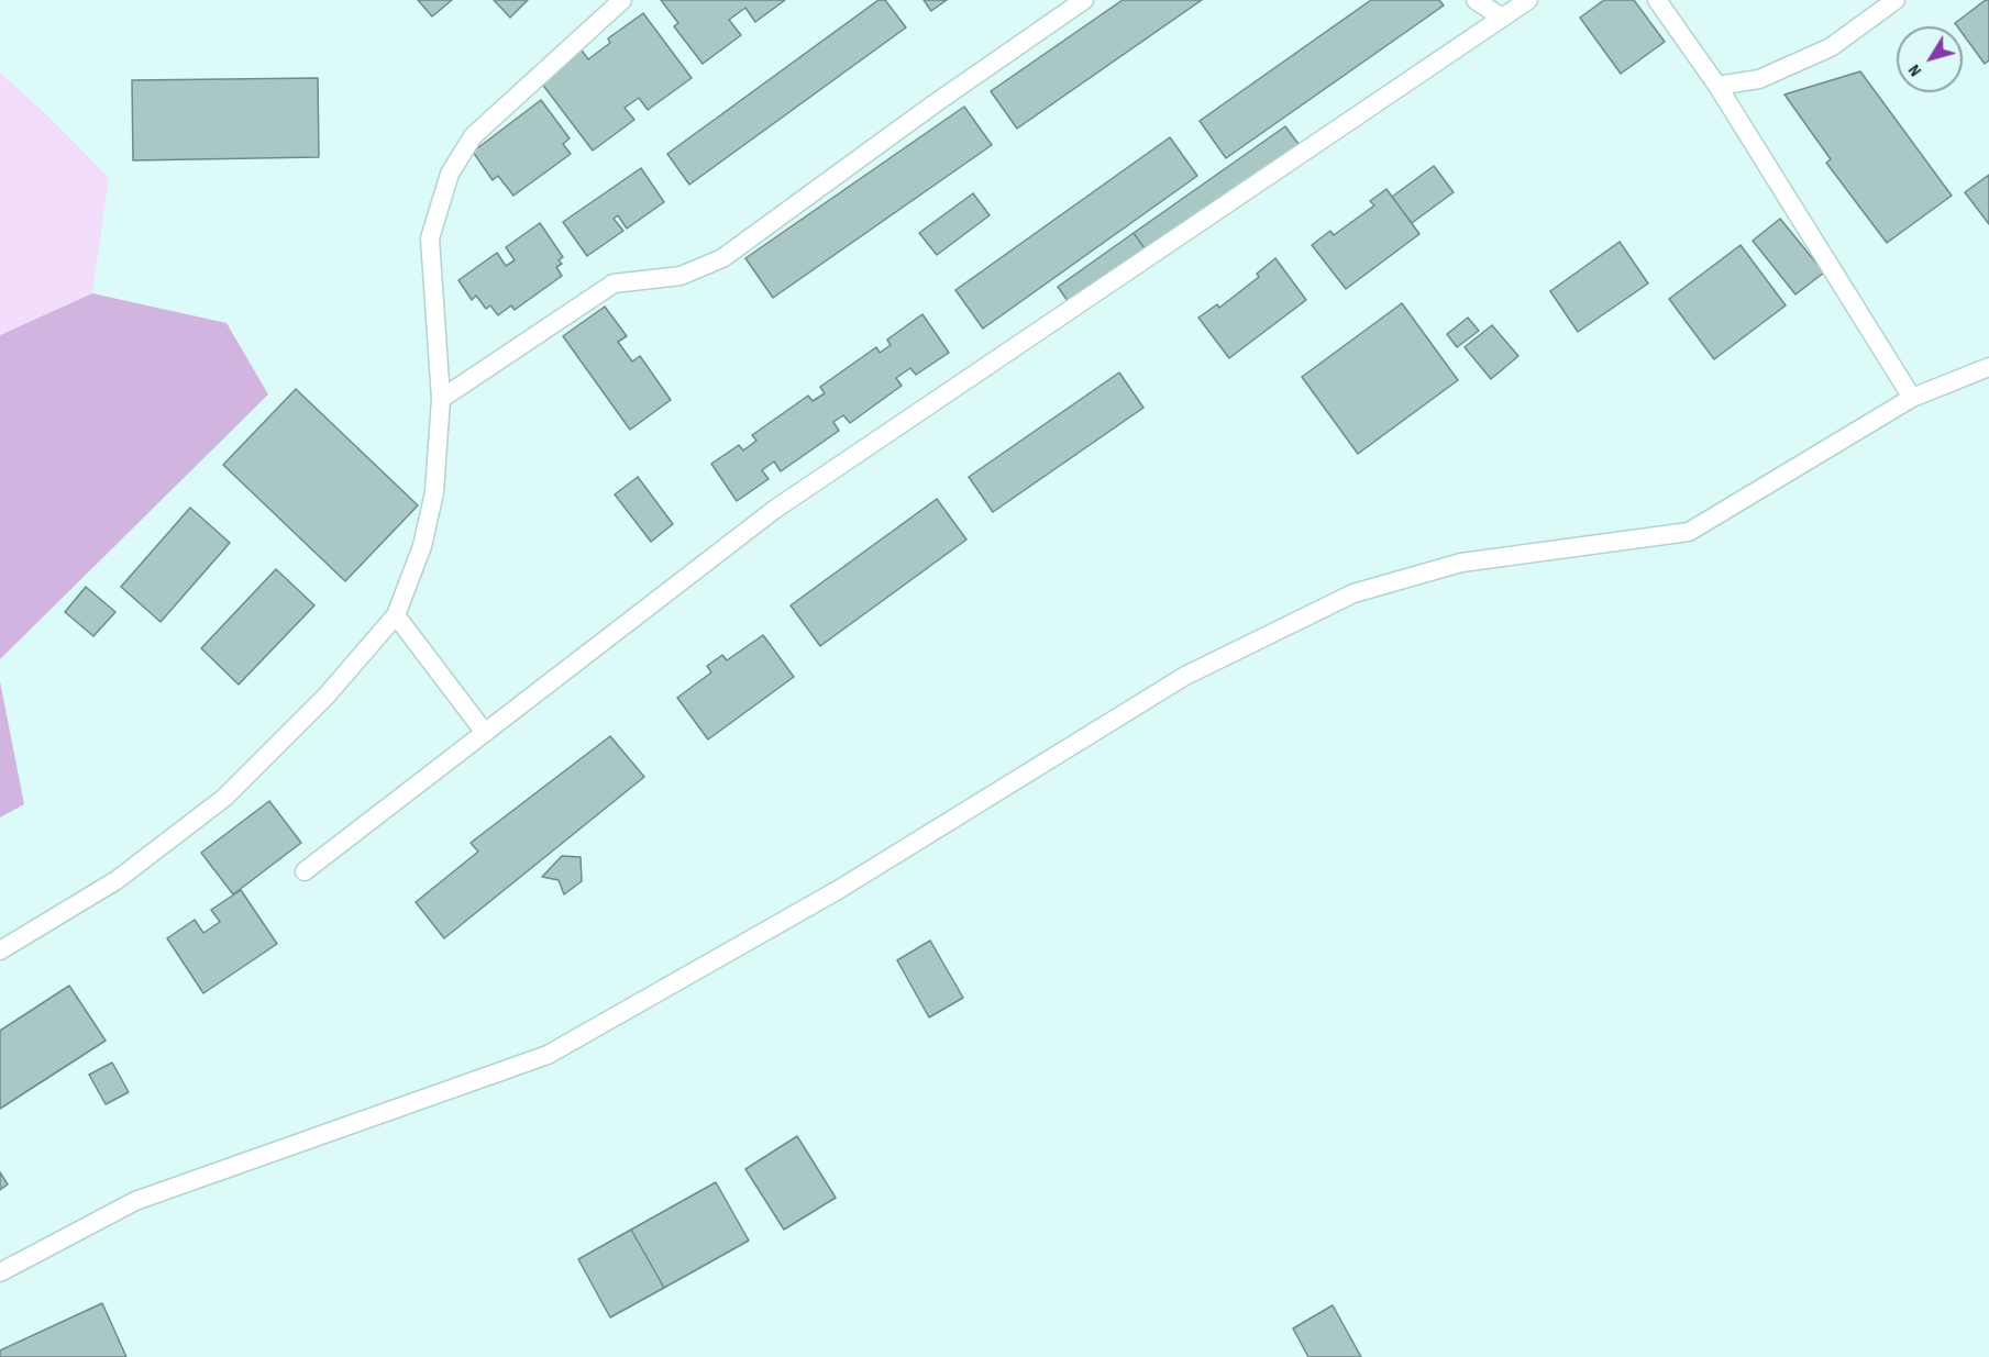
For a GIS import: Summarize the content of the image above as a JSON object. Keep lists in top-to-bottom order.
{
  "north": "bottom left"
}
